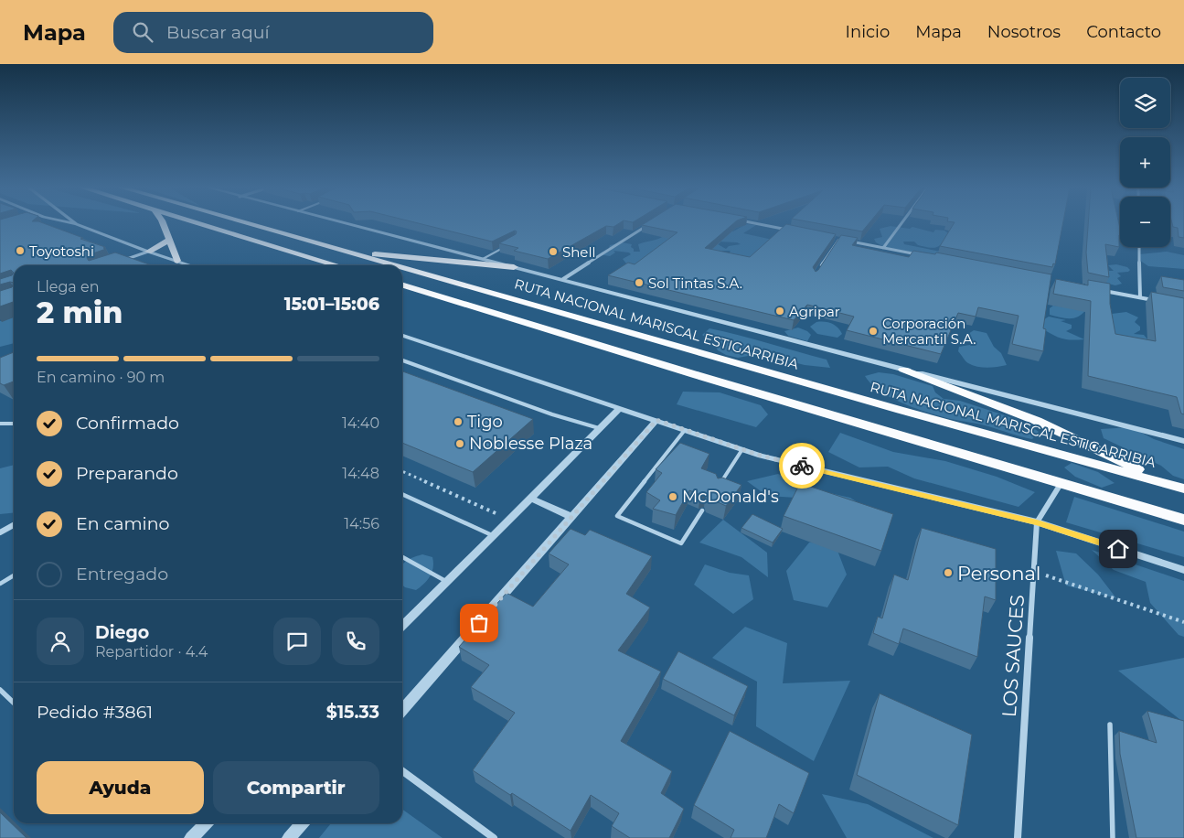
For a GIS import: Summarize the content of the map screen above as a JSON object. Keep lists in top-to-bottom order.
{
  "streets": {
    "highway": ["RUTA NACIONAL MARISCAL ESTIGARRIBIA"],
    "street": ["LOS SAUCES"]
  },
  "places": [
    "Toyotoshi",
    "Shell",
    "Sol Tintas S.A.",
    "Agripar",
    "Corporación Mercantil S.A.",
    "Tigo",
    "Noblesse Plaza",
    "McDonald's",
    "Personal"
  ],
  "page": {
    "header": "Mapa",
    "search": "Buscar aquí",
    "nav": [
      "Inicio",
      "Mapa",
      "Nosotros",
      "Contacto"
    ],
    "map_buttons": ["+", "−"],
    "heading": ["2 min", "Llega en", "15:01–15:06"],
    "panel": [
      "Diego",
      "Repartidor · 4.4",
      "Pedido #3861",
      "$15.33"
    ],
    "bar": "En camino · 90 m",
    "list": [
      ["Confirmado", "14:40"],
      ["Preparando", "14:48"],
      ["En camino", "14:56"],
      "Entregado"
    ],
    "buttons": ["Ayuda", "Compartir"]
  }
}
